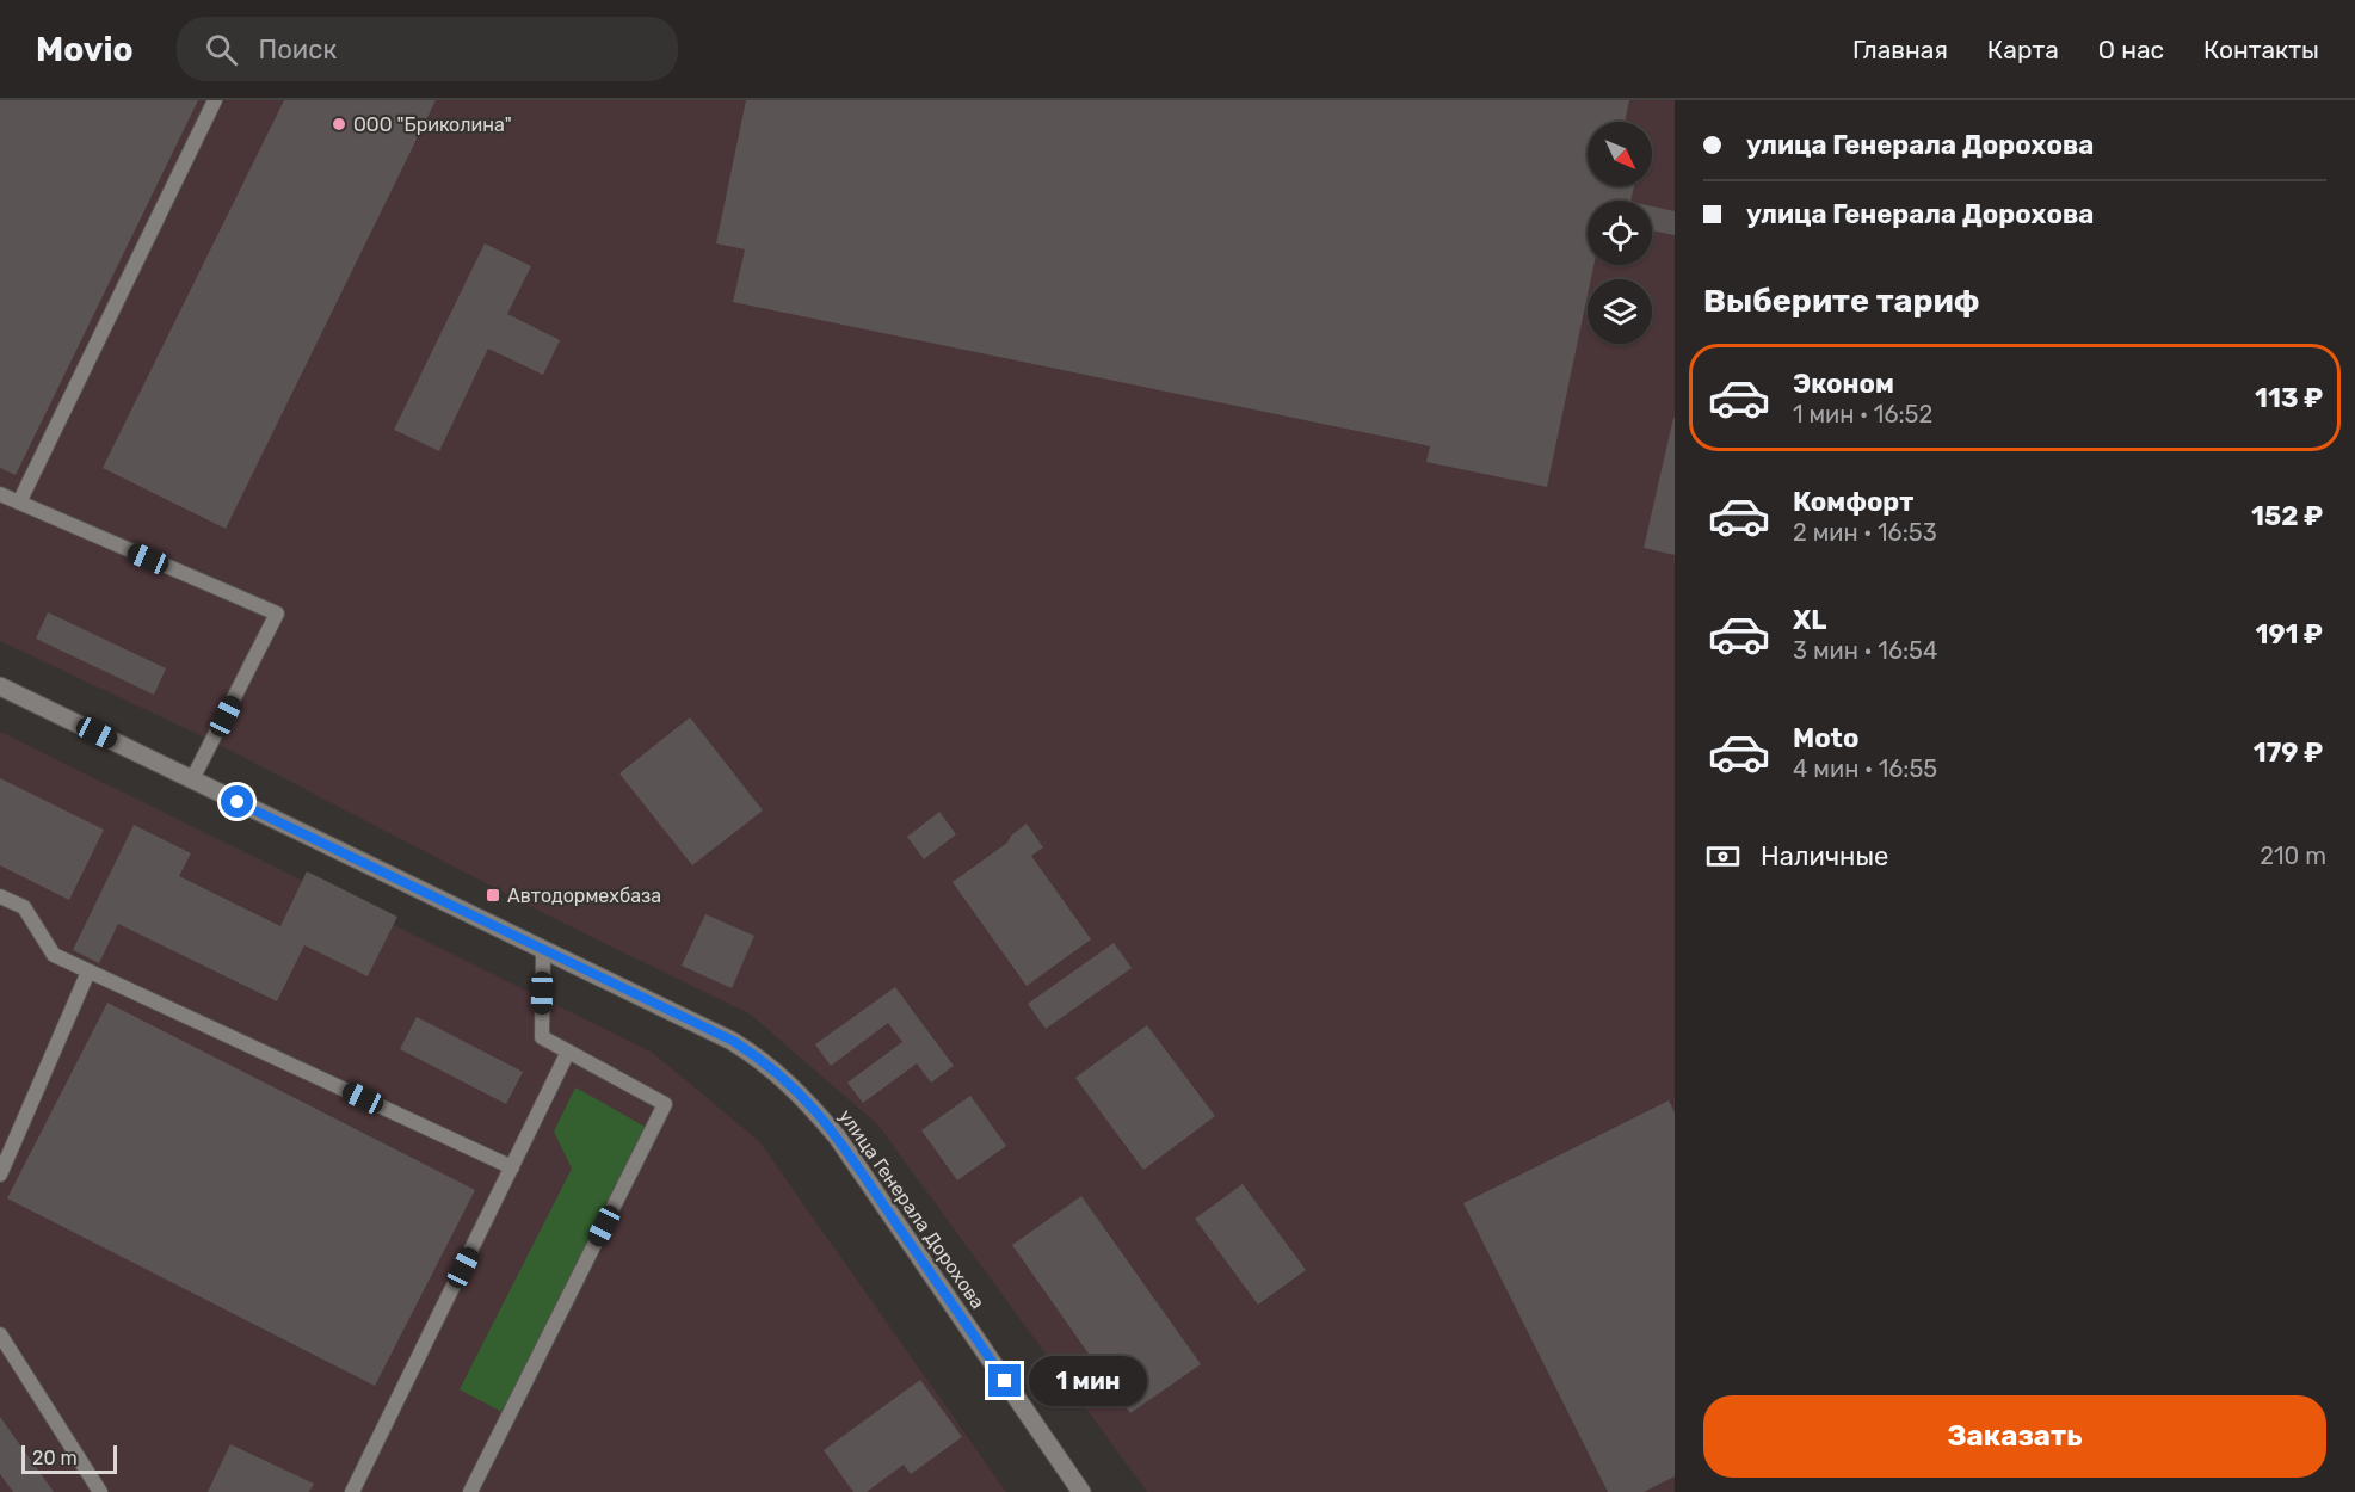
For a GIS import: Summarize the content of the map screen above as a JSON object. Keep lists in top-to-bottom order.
{
  "streets": {
    "street": ["улица Генерала Дорохова"]
  },
  "places": {
    "other": ["ООО \"Бриколина\""],
    "transit": ["Автодормехбаза"]
  },
  "scale_bar": "20 m",
  "north": "bottom right",
  "page": {
    "header": "Movio",
    "search": "Поиск",
    "nav": [
      "Главная",
      "Карта",
      "О нас",
      "Контакты"
    ],
    "banner": ["улица Генерала Дорохова", "улица Генерала Дорохова"],
    "heading": "Выберите тариф",
    "list": [
      {
        "name": "Эконом",
        "note": "1 мин · 16:52",
        "value": "113 ₽"
      },
      {
        "name": "Комфорт",
        "note": "2 мин · 16:53",
        "value": "152 ₽"
      },
      {
        "name": "XL",
        "note": "3 мин · 16:54",
        "value": "191 ₽"
      },
      {
        "name": "Moto",
        "note": "4 мин · 16:55",
        "value": "179 ₽"
      }
    ],
    "pay": ["Наличные", "210 m"],
    "bubble": "1 мин",
    "buttons": "Заказать",
    "scale": "20 m"
  }
}
